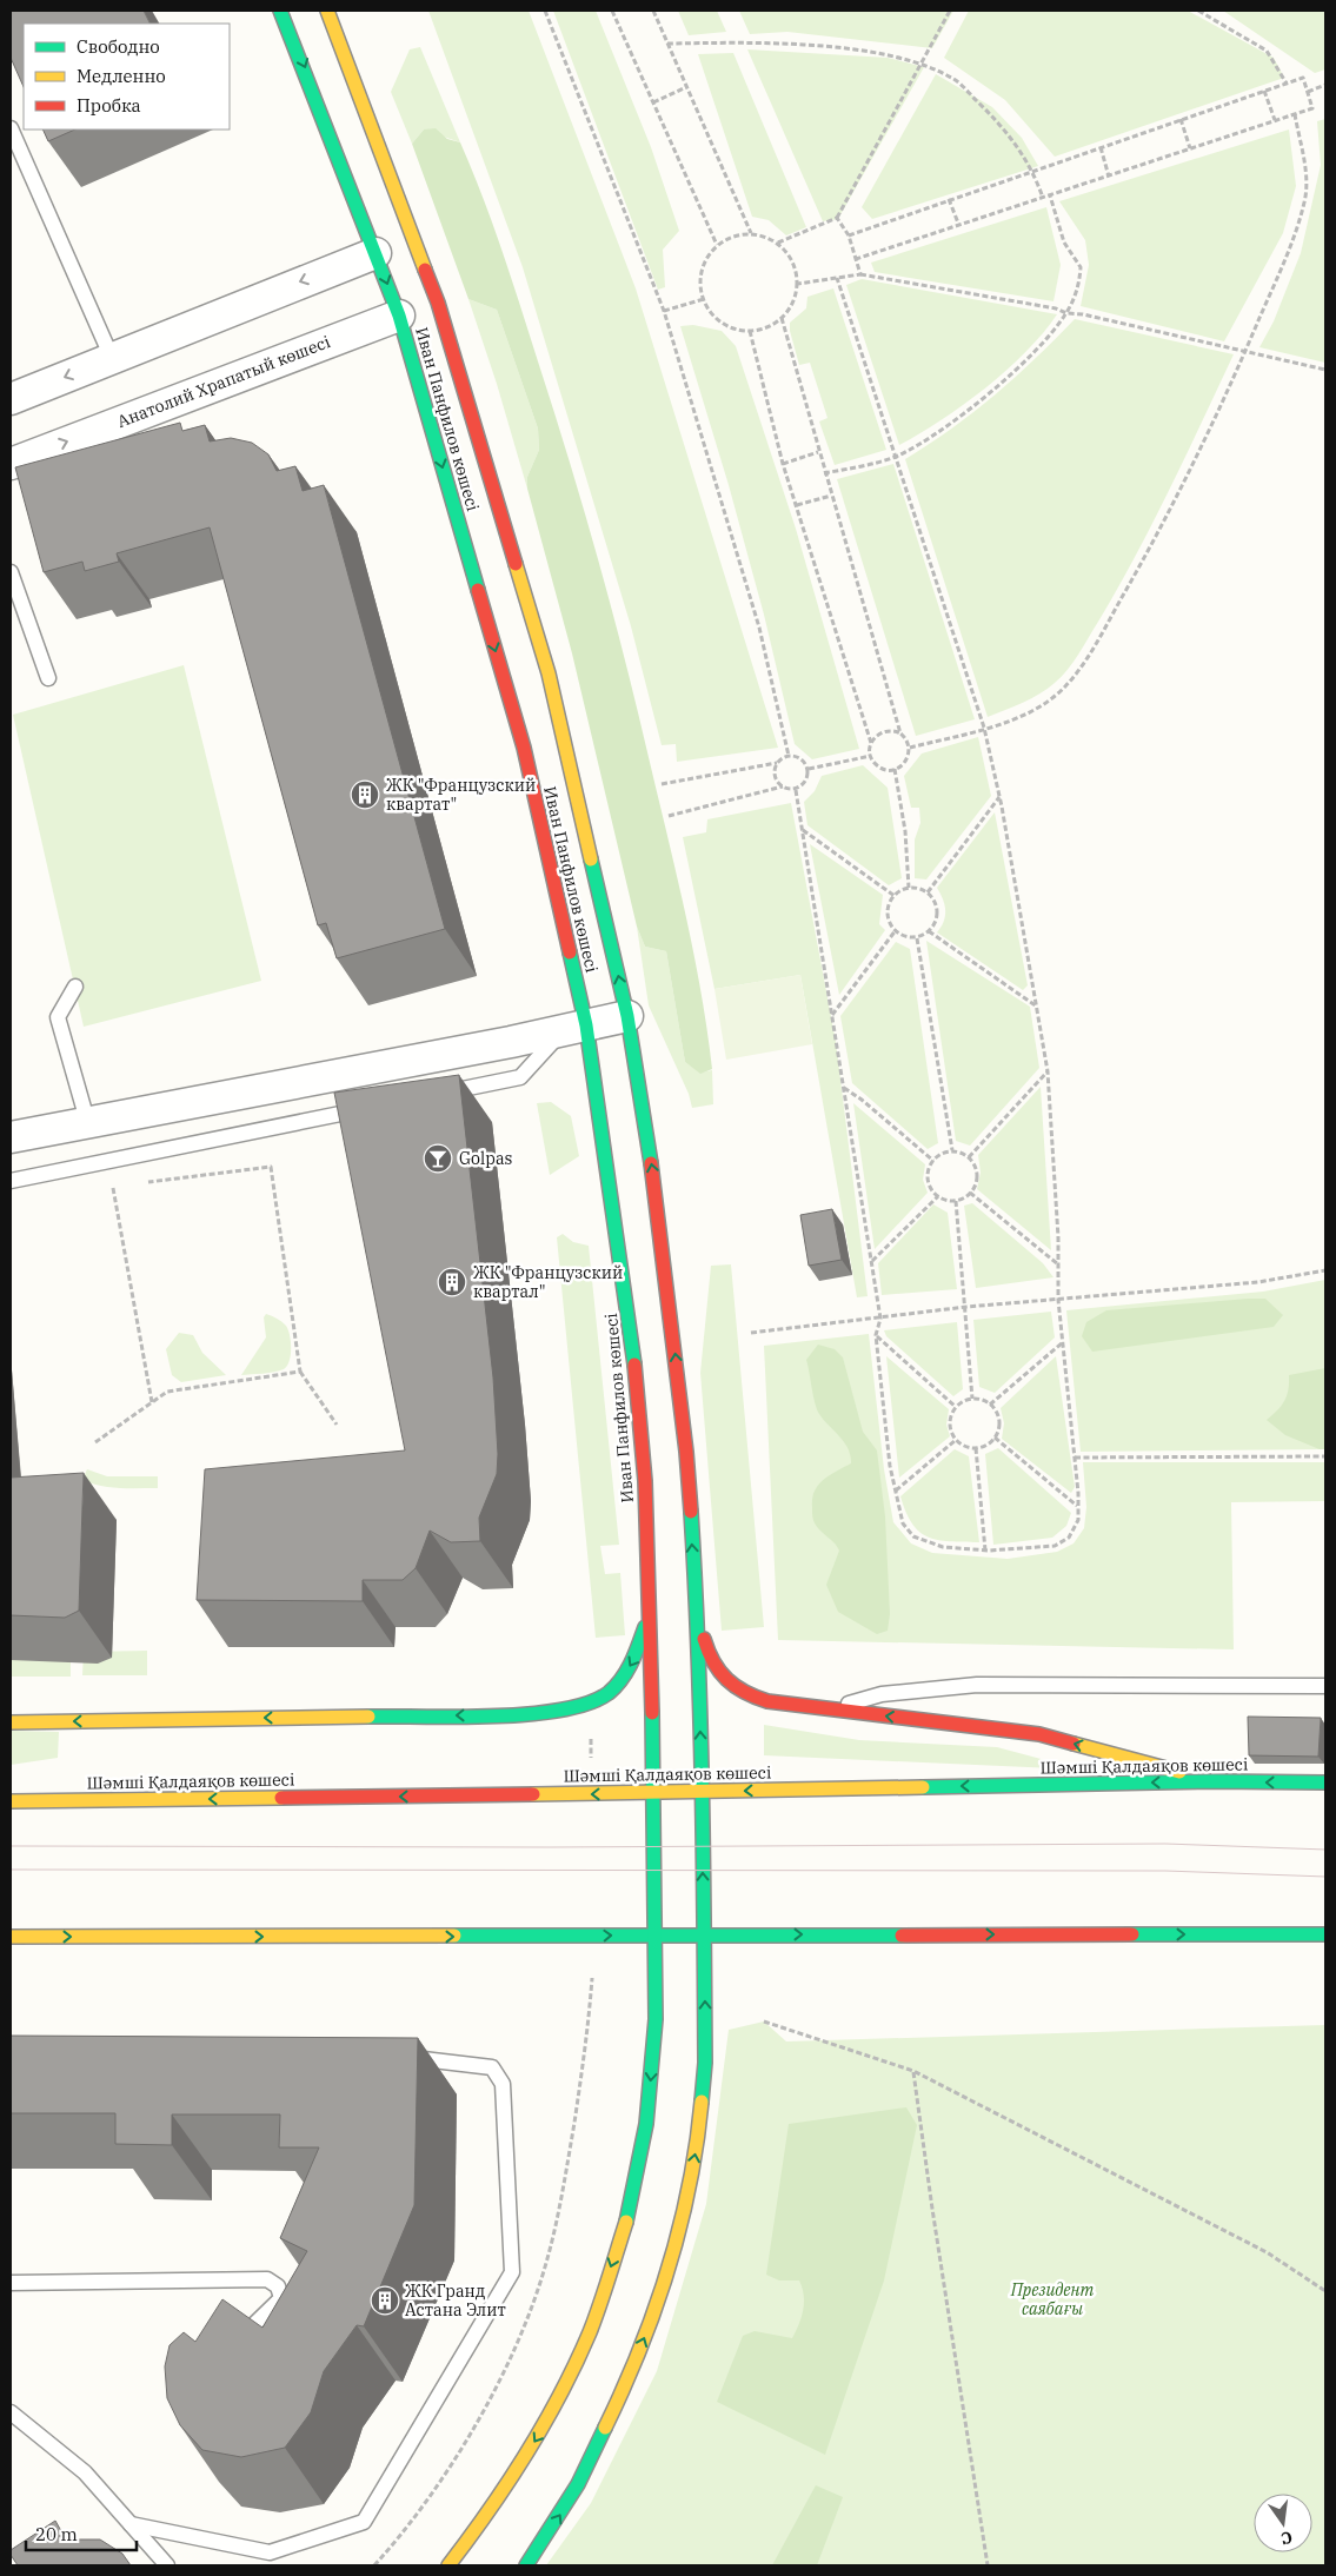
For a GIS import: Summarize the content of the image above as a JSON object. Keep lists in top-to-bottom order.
{
  "streets": {
    "street": ["Анатолий Храпатый көшесі", "Иван Панфилов көшесі", "Шәмші Қалдаяқов көшесі"]
  },
  "crossings": [
    ["Анатолий Храпатый көшесі", "Иван Панфилов көшесі"],
    ["Иван Панфилов көшесі", "Шәмші Қалдаяқов көшесі"]
  ],
  "parks": ["Президент саябағы"],
  "places": {
    "building": ["ЖК \"Французский квартат\"", "ЖК \"Французский квартал\"", "ЖК Гранд Астана Элит"],
    "bar": ["Golpas"]
  },
  "legend": ["Свободно", "Медленно", "Пробка"],
  "scale_bar": "20 m",
  "north": "bottom"
}
